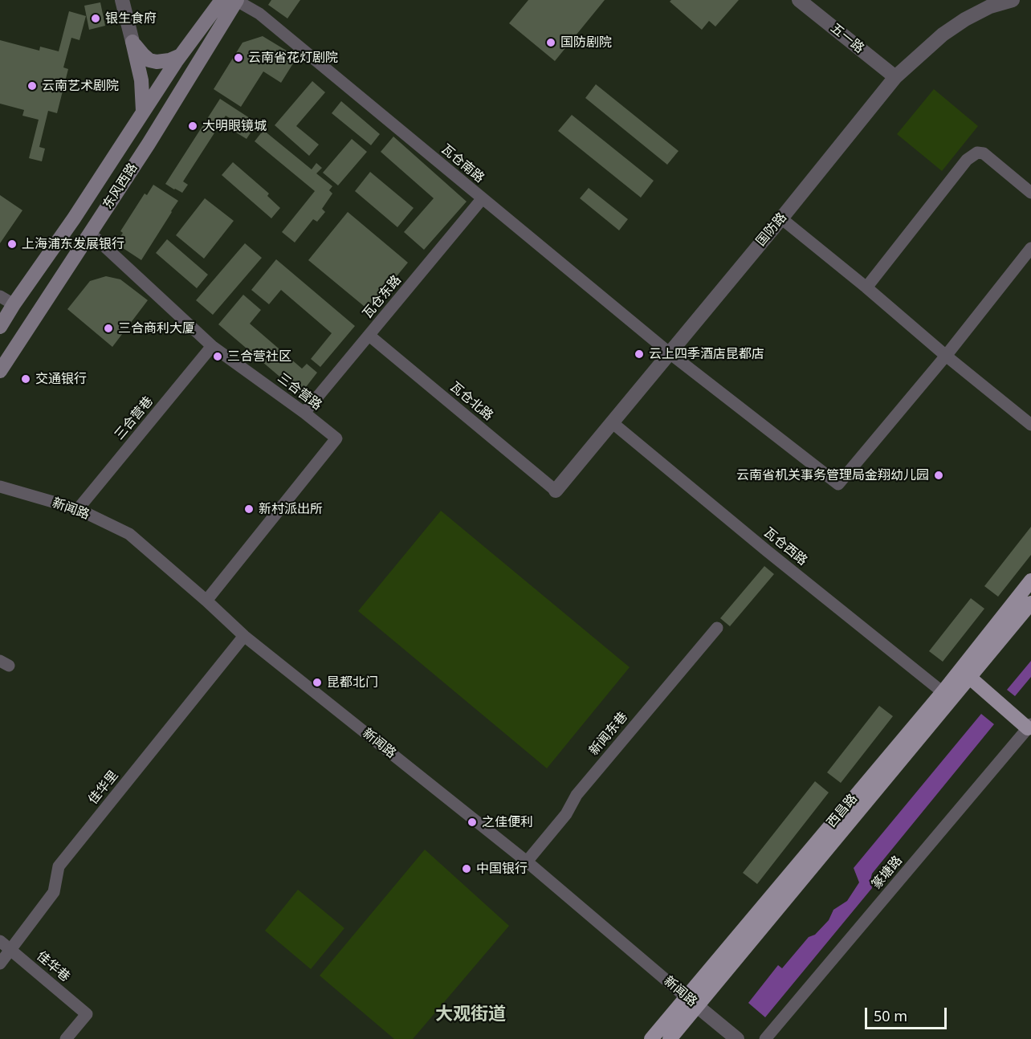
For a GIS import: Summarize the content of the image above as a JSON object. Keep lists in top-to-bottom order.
{
  "streets": {
    "main road": ["东风西路", "西昌路"],
    "street": [
      "五一路",
      "瓦仓南路",
      "国防路",
      "瓦仓东路",
      "三合营路",
      "瓦仓北路",
      "三合营巷",
      "新闻路",
      "瓦仓西路",
      "新闻东巷",
      "佳华里",
      "篆塘路",
      "佳华巷"
    ]
  },
  "crossings": [
    ["五一路", "国防路"],
    ["瓦仓南路", "东风西路"],
    ["瓦仓南路", "国防路"],
    ["瓦仓南路", "瓦仓东路"],
    ["东风西路", "三合营路"],
    ["国防路", "瓦仓北路"],
    ["国防路", "瓦仓西路"],
    ["瓦仓东路", "三合营路"],
    ["瓦仓东路", "瓦仓北路"],
    ["三合营路", "三合营巷"],
    ["三合营路", "新闻路"],
    ["三合营巷", "新闻路"],
    ["新闻路", "新闻东巷"],
    ["新闻路", "佳华里"],
    ["新闻路", "西昌路"],
    ["瓦仓西路", "西昌路"],
    ["佳华里", "佳华巷"]
  ],
  "districts": ["大观街道"],
  "places": [
    "银生食府",
    "国防剧院",
    "云南省花灯剧院",
    "云南艺术剧院",
    "大明眼镜城",
    "上海浦东发展银行",
    "三合商利大厦",
    "云上四季酒店昆都店",
    "三合营社区",
    "交通银行",
    "云南省机关事务管理局金翔幼儿园",
    "新村派出所",
    "昆都北门",
    "之佳便利",
    "中国银行"
  ],
  "scale_bar": "50 m"
}
